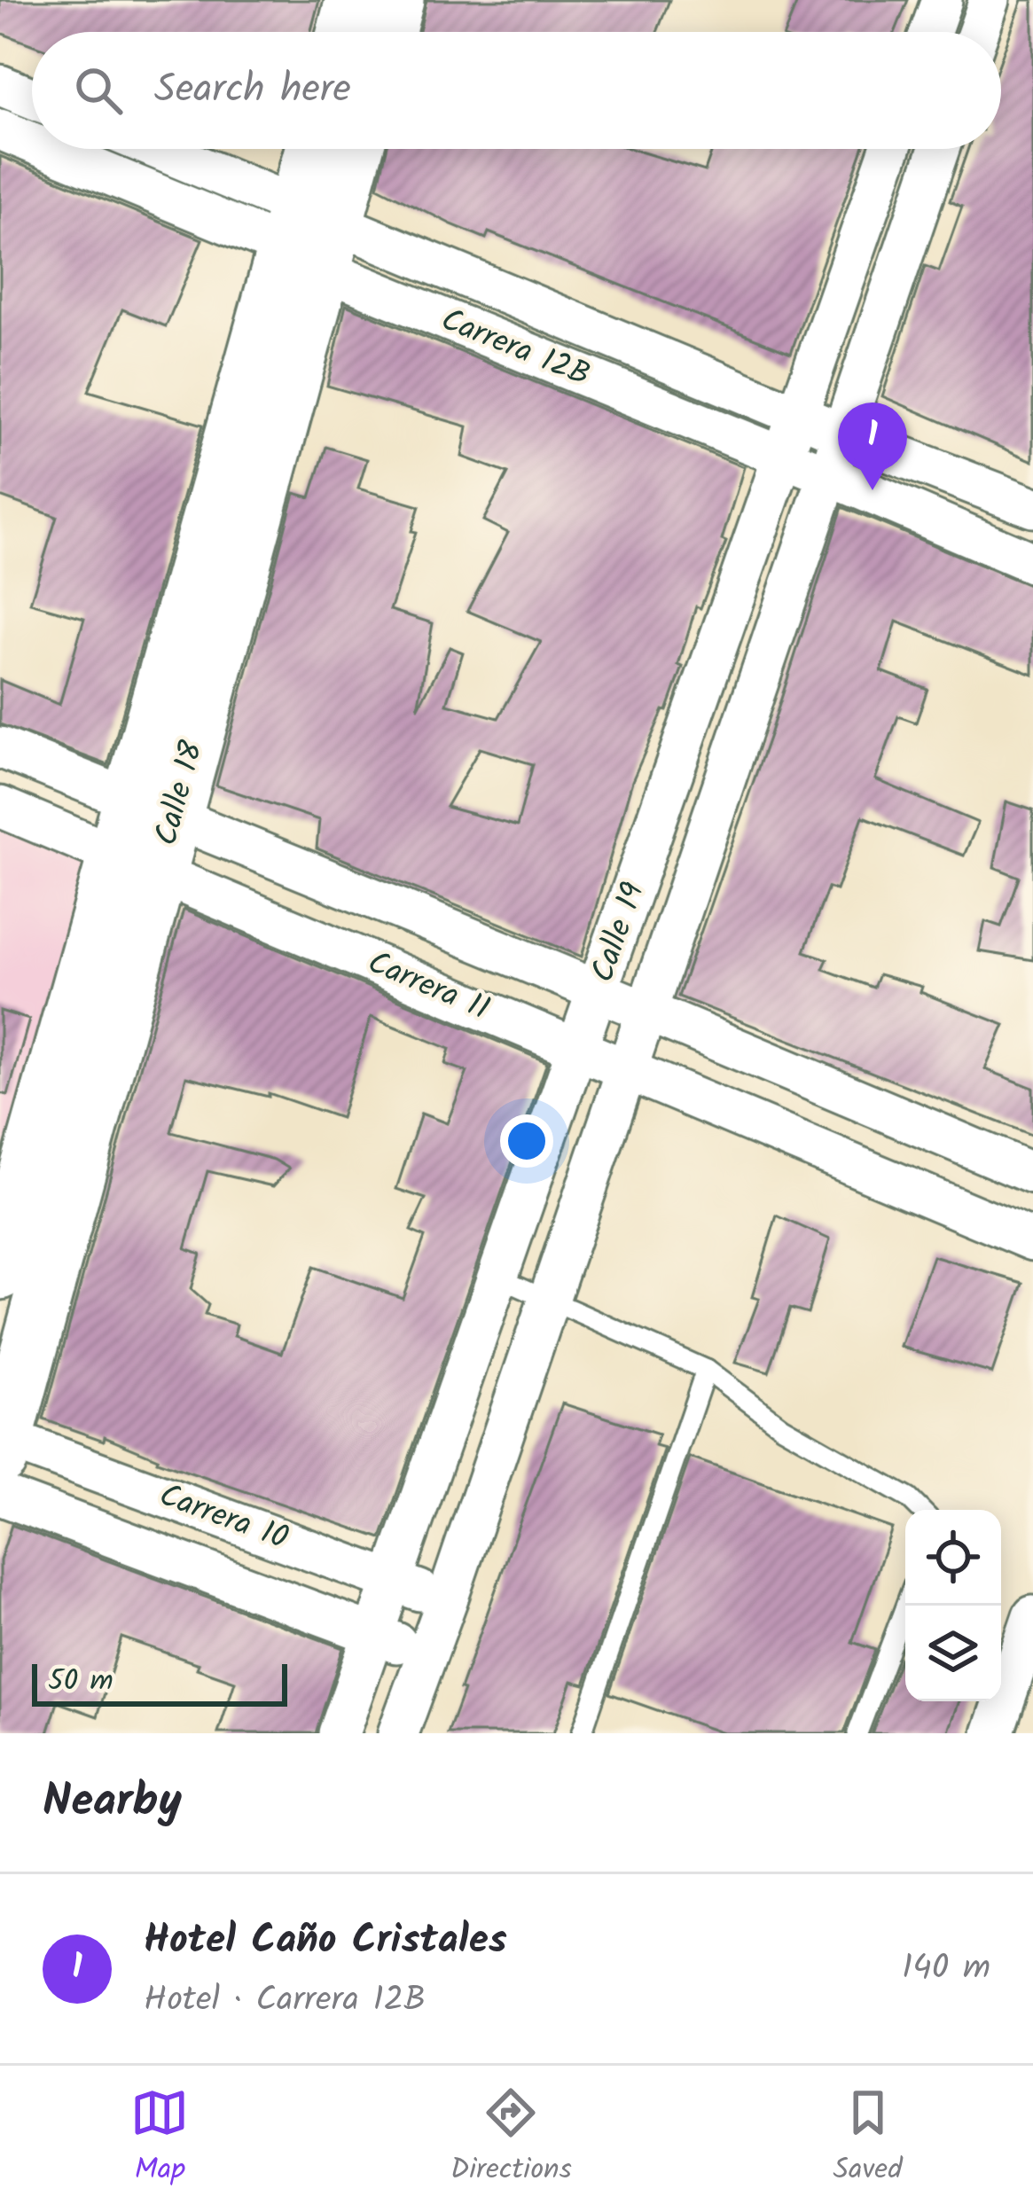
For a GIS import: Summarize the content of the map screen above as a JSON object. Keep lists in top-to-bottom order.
{
  "streets": {
    "street": [
      "Carrera 12B",
      "Calle 18",
      "Calle 19",
      "Carrera 11",
      "Carrera 10"
    ]
  },
  "crossings": [
    ["Carrera 12B", "Calle 18"],
    ["Carrera 12B", "Calle 19"],
    ["Calle 18", "Carrera 11"],
    ["Calle 18", "Carrera 10"],
    ["Calle 19", "Carrera 11"],
    ["Calle 19", "Carrera 10"]
  ],
  "scale_bar": "50 m",
  "page": {
    "search": "Search here",
    "pins": "1",
    "scale": "50 m",
    "heading": "Nearby",
    "list": [
      {
        "mark": "1",
        "name": "Hotel Caño Cristales",
        "note": "Hotel · Carrera 12B",
        "value": "140 m"
      }
    ],
    "nav": ["Map", "Directions", "Saved"]
  }
}
